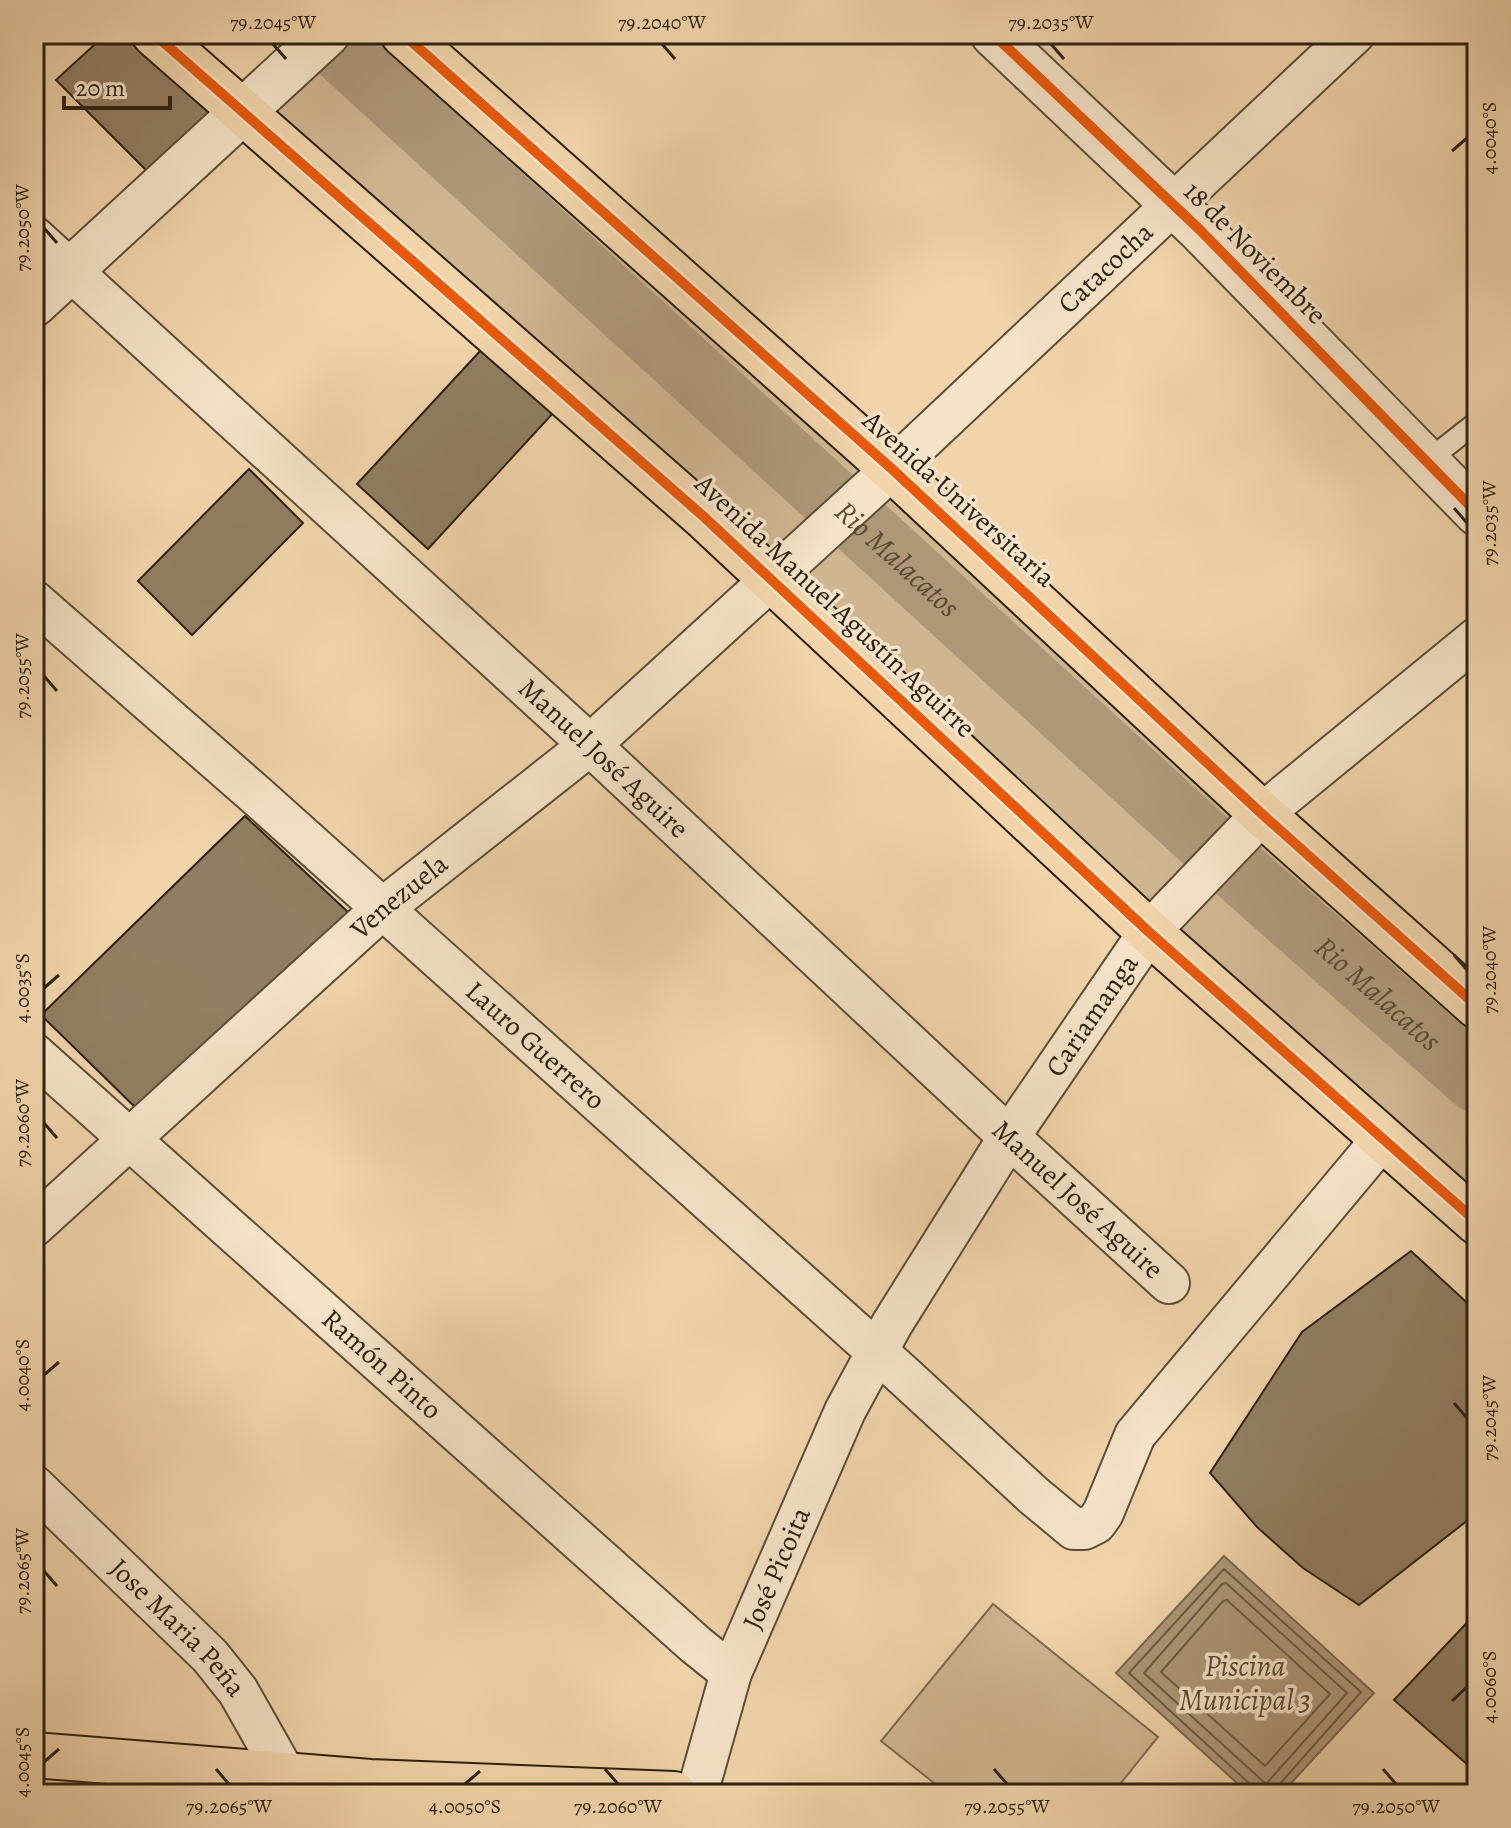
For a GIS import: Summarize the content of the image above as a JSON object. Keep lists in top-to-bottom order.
{
  "streets": {
    "main road": ["Avenida Universitaria", "Avenida Manuel Agustín Aguirre"],
    "street": [
      "18 de Noviembre",
      "Catacocha",
      "Manuel José Aguire",
      "Venezuela",
      "Cariamanga",
      "Lauro Guerrero",
      "Ramón Pinto",
      "José Picoita",
      "Jose Maria Peña"
    ]
  },
  "crossings": [
    ["18 de Noviembre", "Catacocha"],
    ["Catacocha", "Avenida Universitaria"],
    ["Catacocha", "Avenida Manuel Agustín Aguirre"],
    ["Catacocha", "Venezuela"],
    ["Avenida Universitaria", "Cariamanga"],
    ["Avenida Manuel Agustín Aguirre", "Venezuela"],
    ["Avenida Manuel Agustín Aguirre", "Cariamanga"],
    ["Avenida Manuel Agustín Aguirre", "Lauro Guerrero"],
    ["Manuel José Aguire", "Venezuela"],
    ["Manuel José Aguire", "Cariamanga"],
    ["Venezuela", "Lauro Guerrero"],
    ["Venezuela", "Ramón Pinto"],
    ["Cariamanga", "Lauro Guerrero"],
    ["Cariamanga", "José Picoita"],
    ["Lauro Guerrero", "José Picoita"],
    ["Ramón Pinto", "José Picoita"]
  ],
  "water": ["Rio Malacatos", "Piscina Municipal 3"],
  "scale_bar": "20 m",
  "coordinates": [
    "79.2045°W",
    "79.2040°W",
    "79.2035°W",
    "4.0040°S",
    "79.2050°W",
    "79.2055°W",
    "4.0035°S",
    "79.2060°W",
    "79.2065°W",
    "4.0060°S",
    "4.0045°S",
    "4.0050°S"
  ]
}
